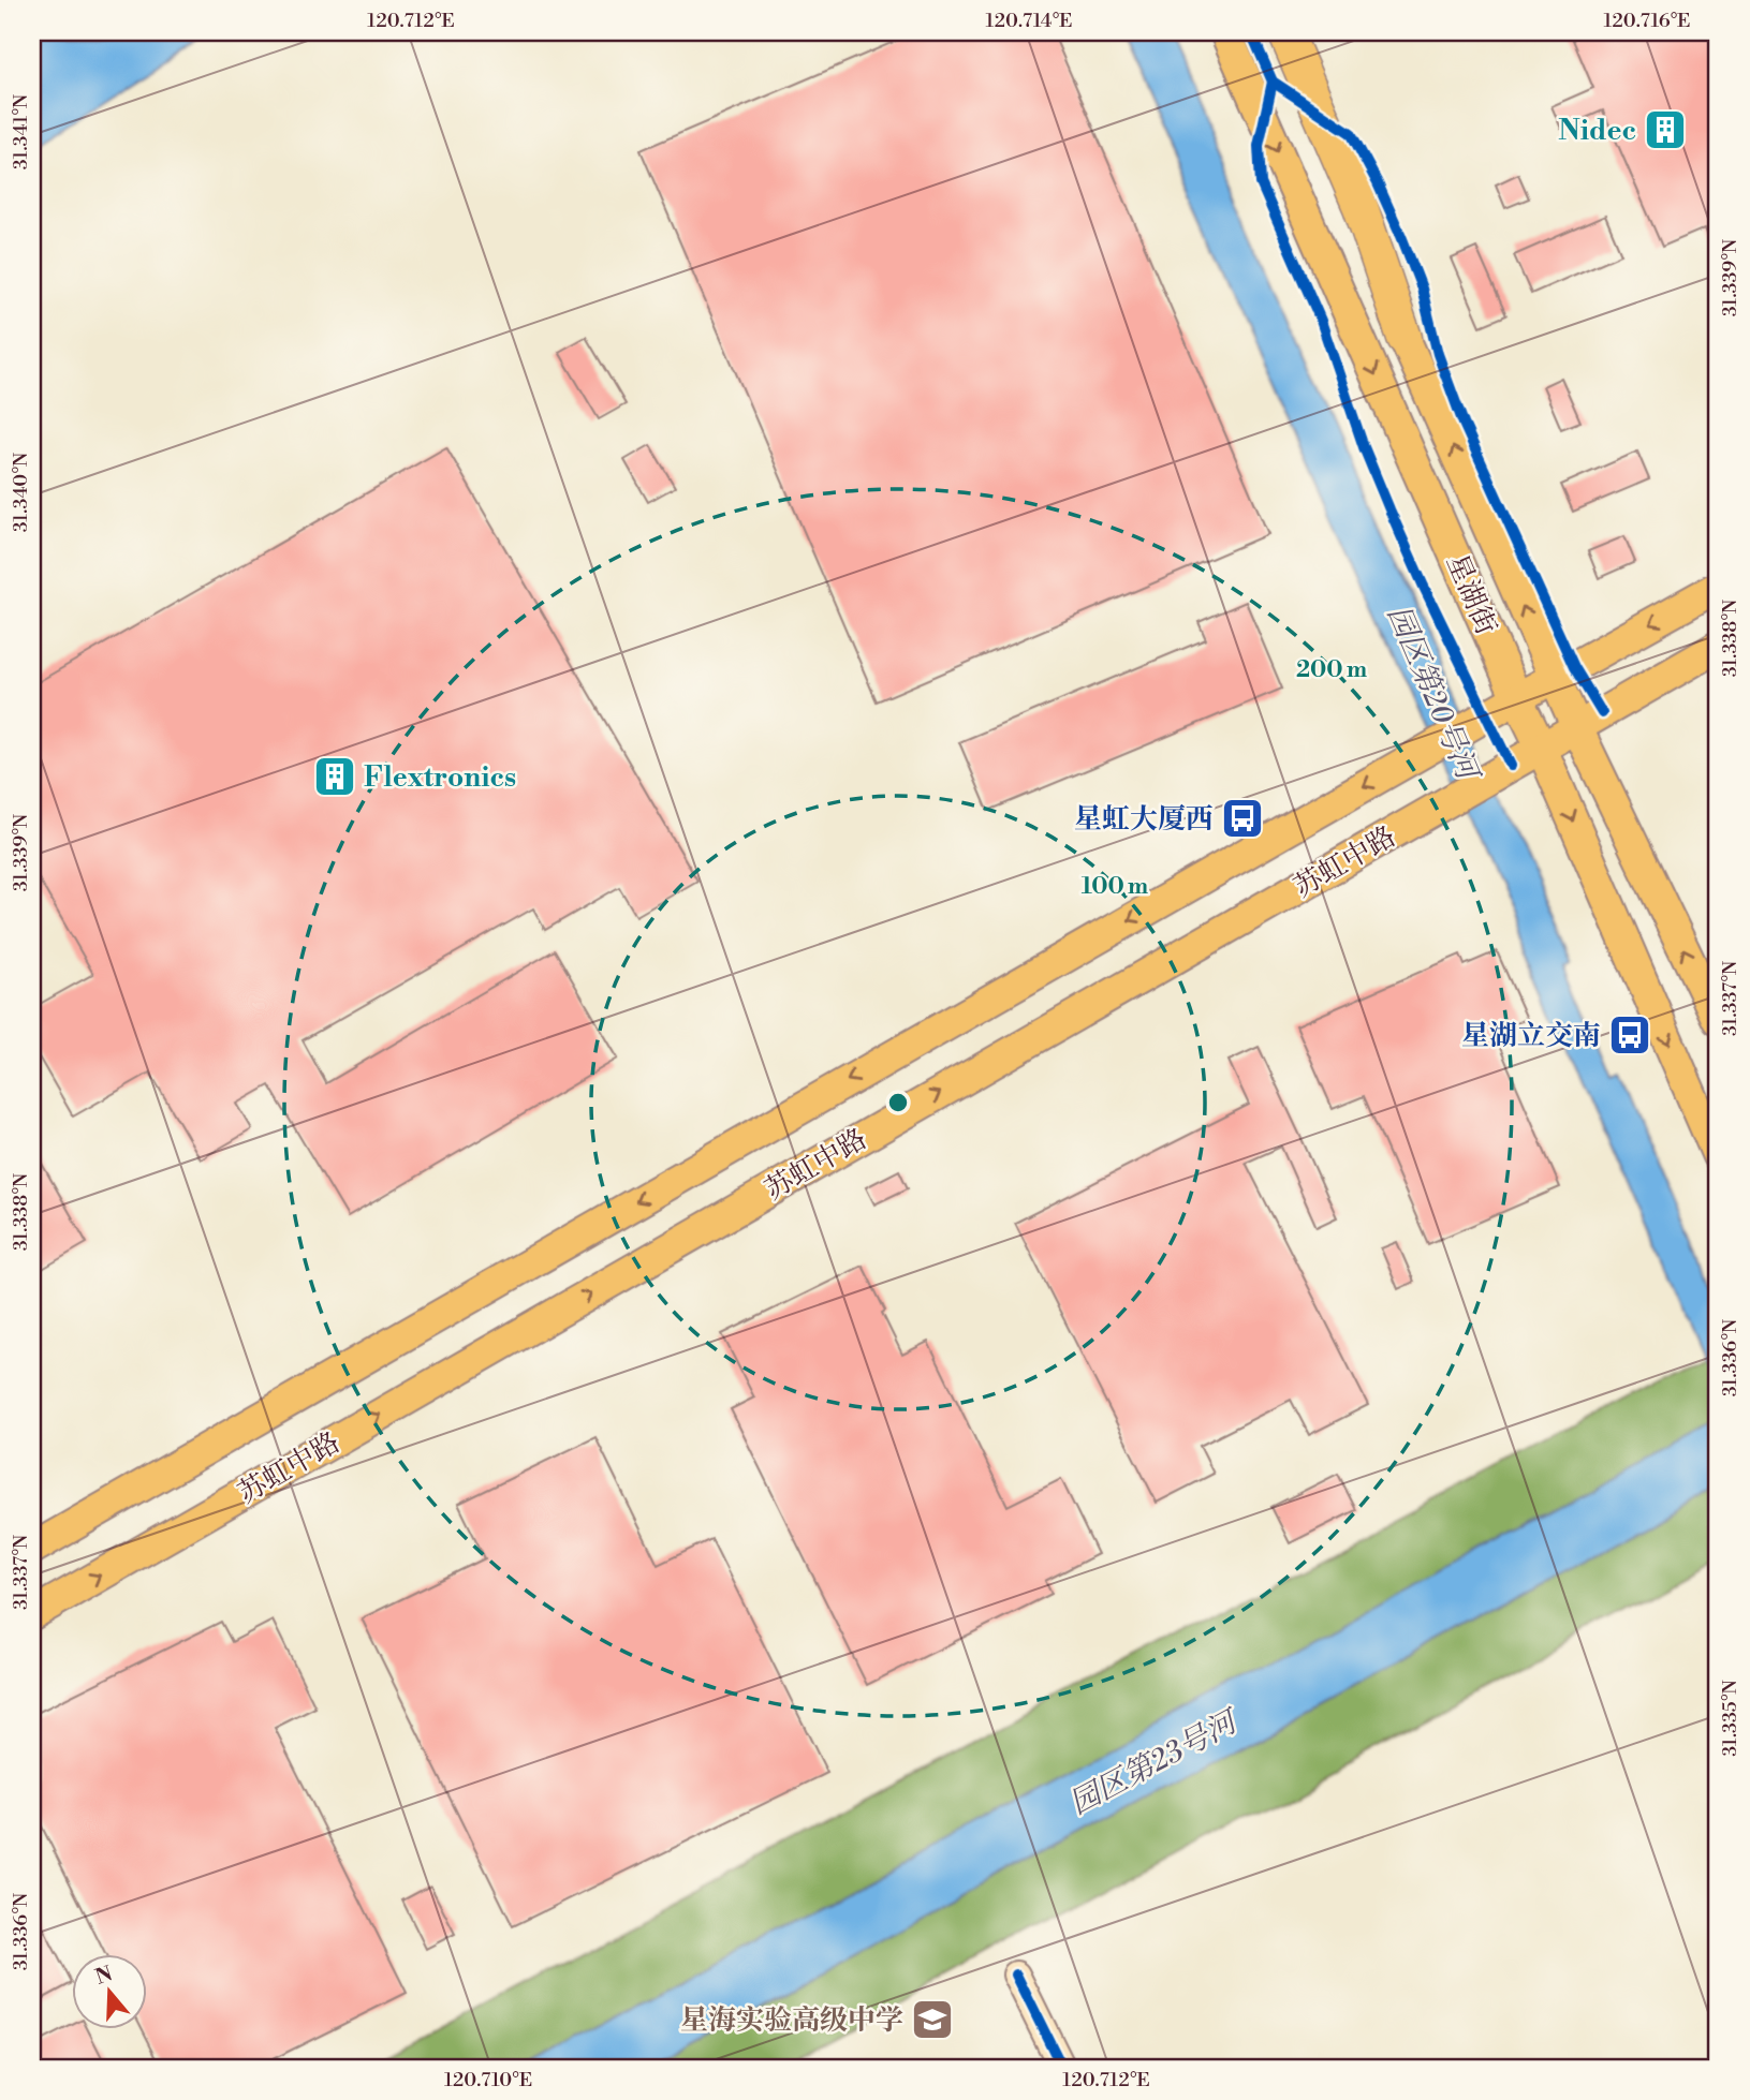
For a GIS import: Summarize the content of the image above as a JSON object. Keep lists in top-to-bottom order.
{
  "streets": {
    "main road": ["星湖街", "苏虹中路"]
  },
  "crossings": [
    ["星湖街", "苏虹中路"]
  ],
  "water": ["园区第20号河", "园区第23号河"],
  "places": {
    "building": ["Nidec", "Flextronics"],
    "bus stop": ["星虹大厦西", "星湖立交南"],
    "school or university": ["星海实验高级中学"]
  },
  "north": "top",
  "coordinates": [
    "120.712°E",
    "120.714°E",
    "120.716°E",
    "31.341°N",
    "31.339°N",
    "31.340°N",
    "31.338°N",
    "31.337°N",
    "31.336°N",
    "31.335°N",
    "120.710°E"
  ],
  "rings": ["200 m", "100 m"]
}
